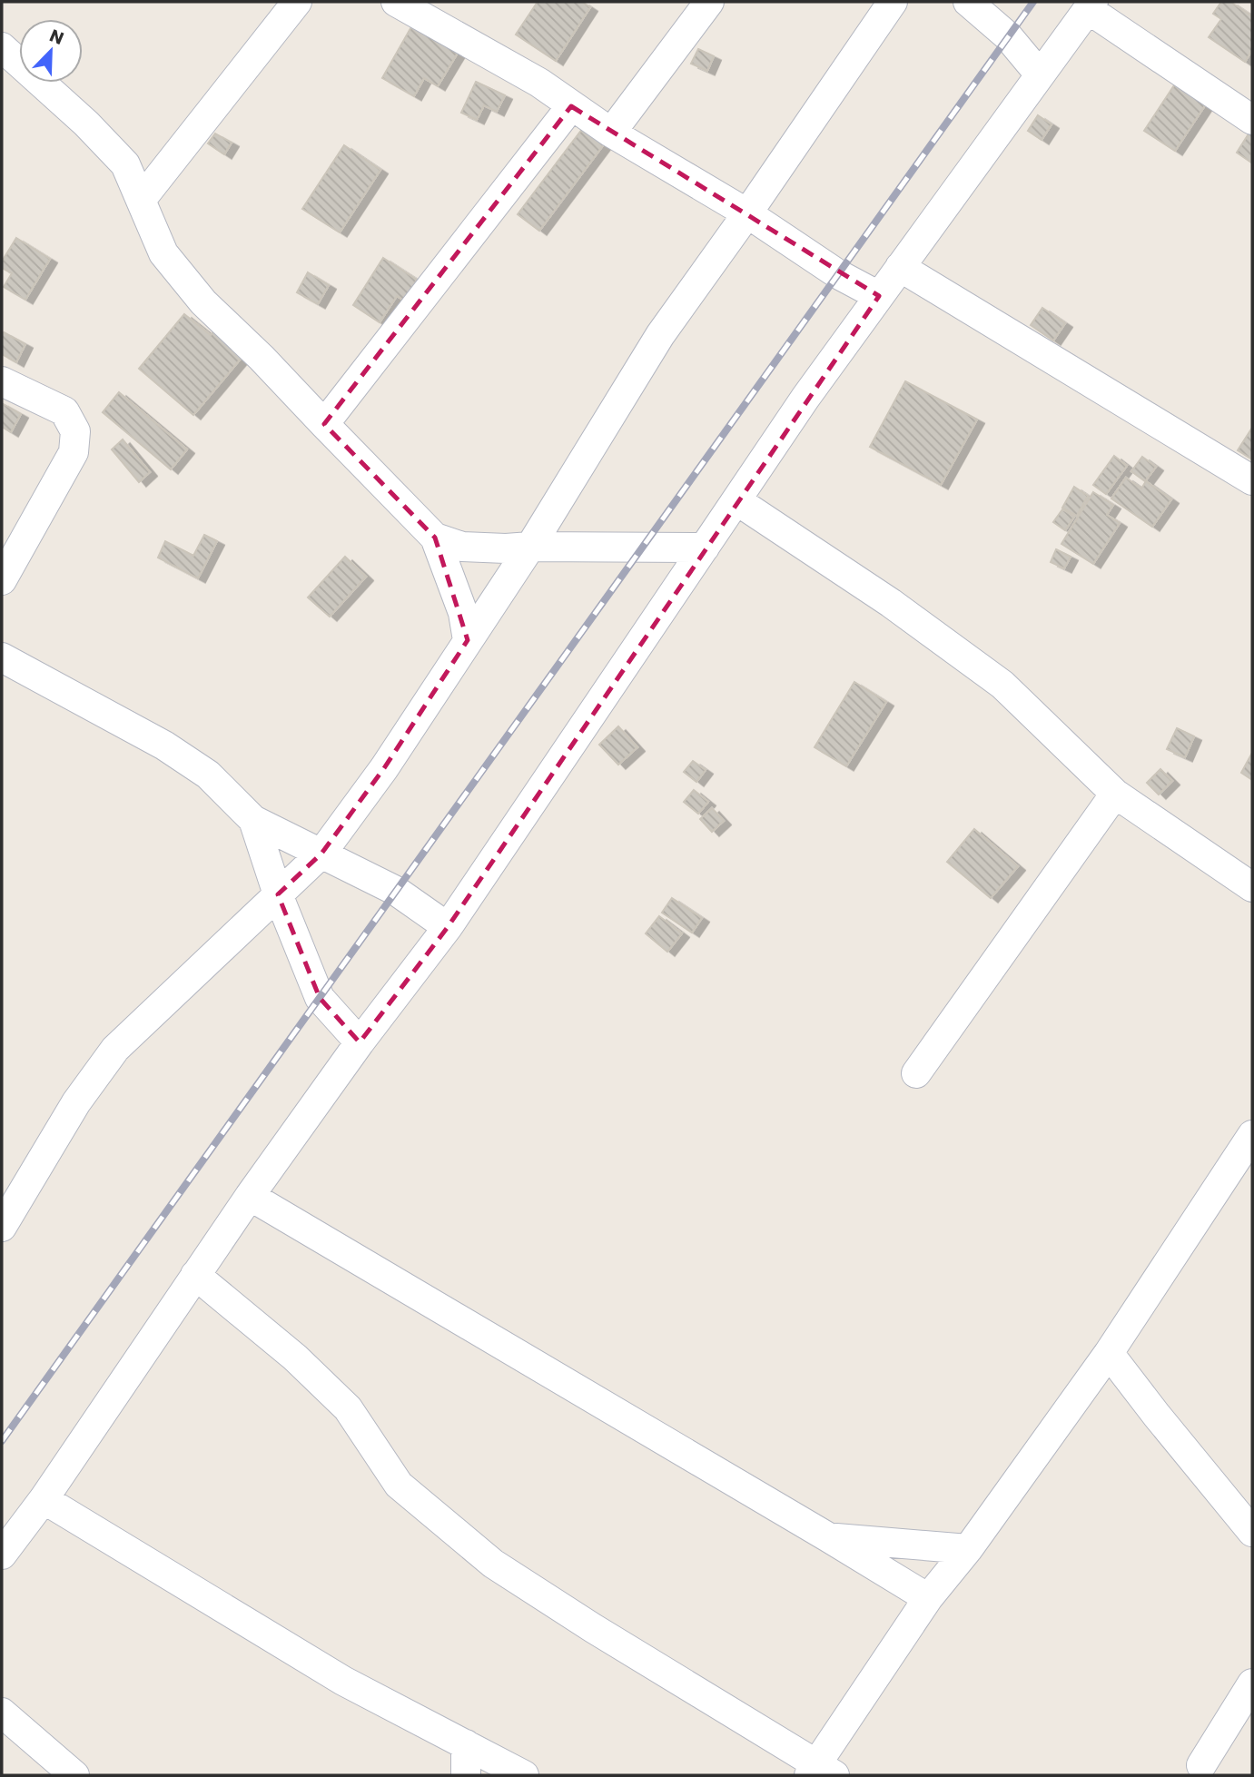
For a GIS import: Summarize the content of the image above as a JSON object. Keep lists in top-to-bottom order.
{
  "north": "top right"
}
